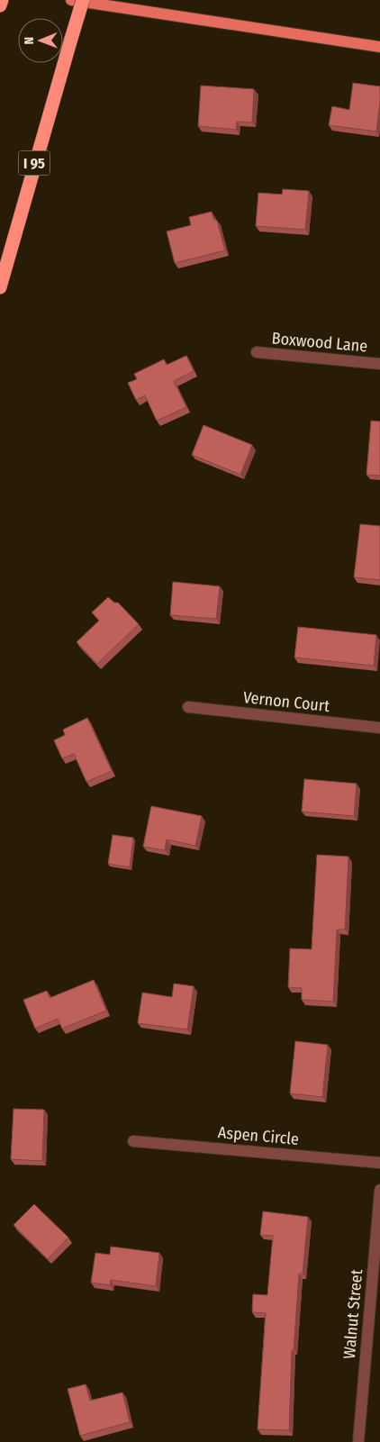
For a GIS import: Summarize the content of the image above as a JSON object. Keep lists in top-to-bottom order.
{
  "streets": {
    "highway": ["I 95"],
    "street": [
      "Boxwood Lane",
      "Vernon Court",
      "Aspen Circle",
      "Walnut Street"
    ]
  },
  "north": "left"
}
